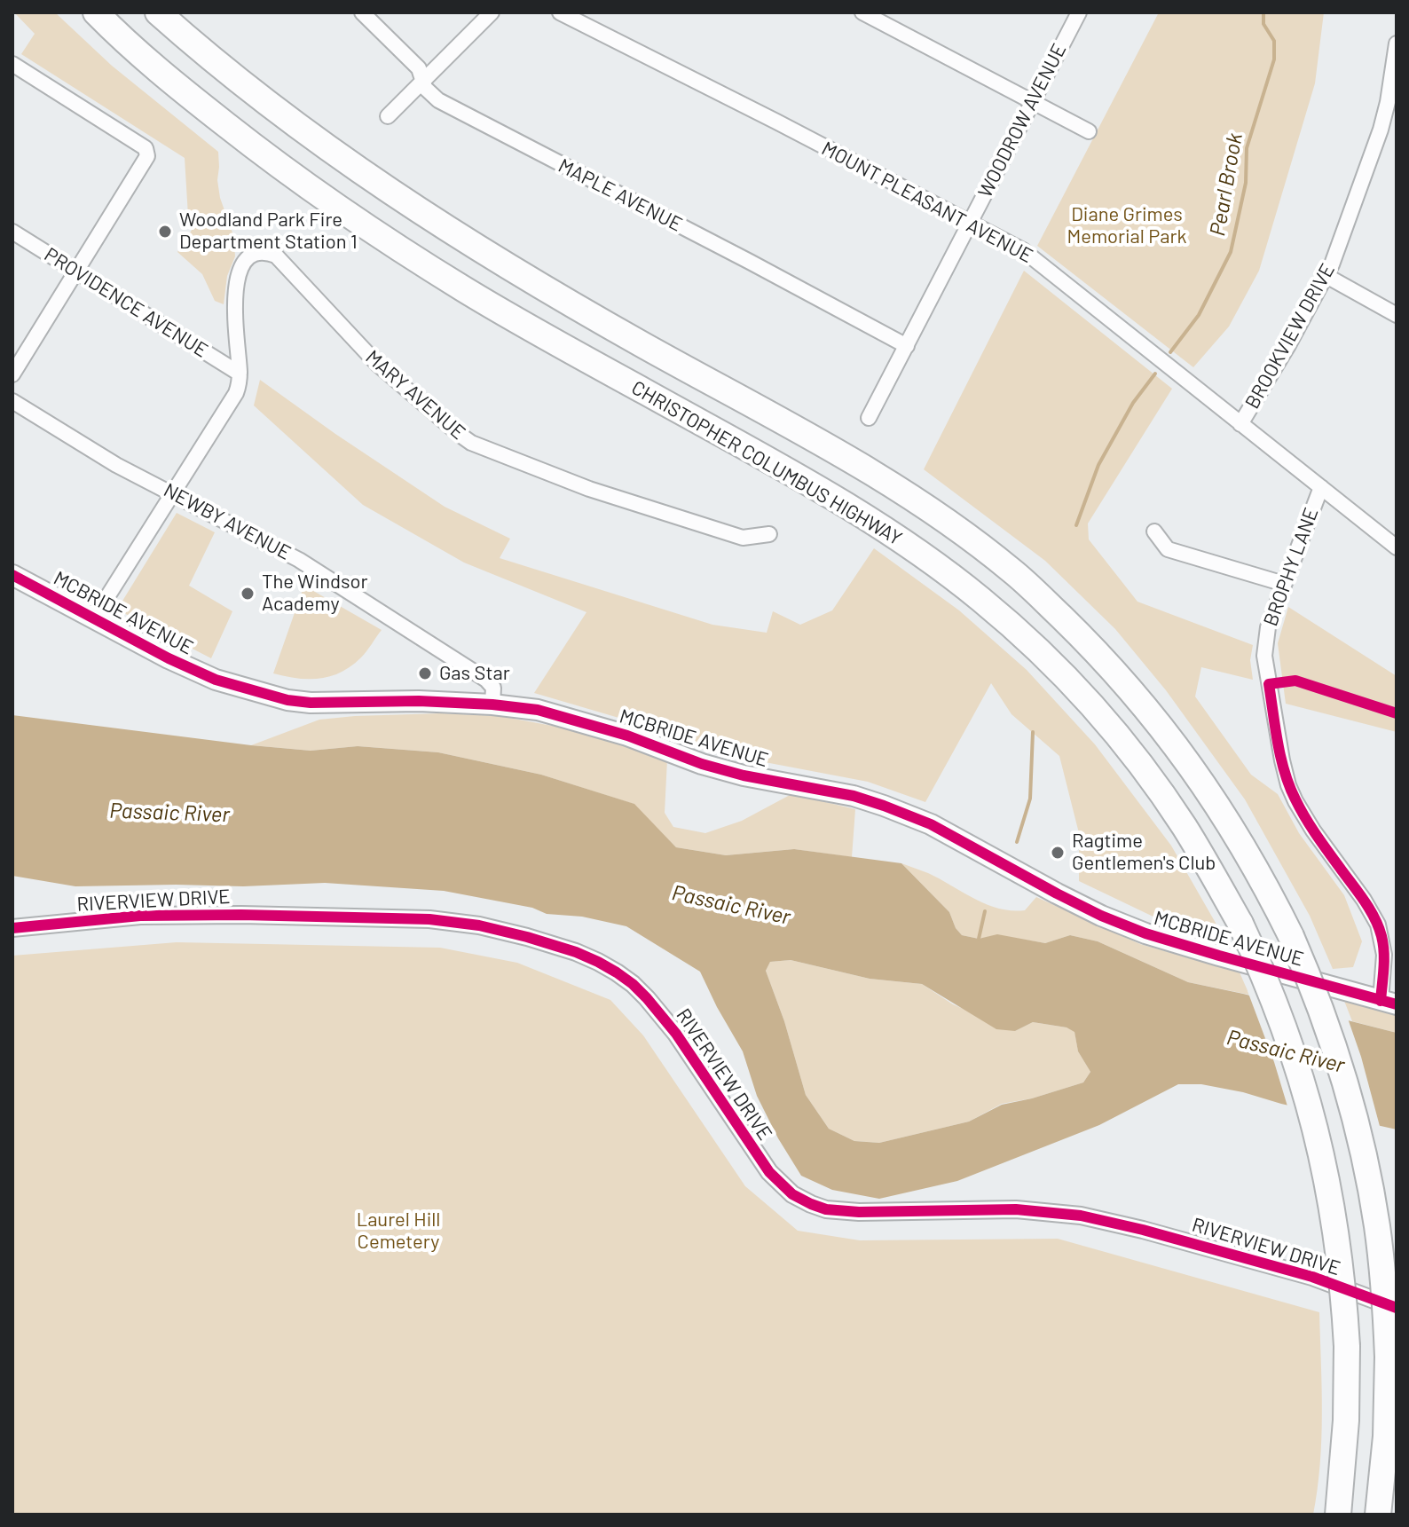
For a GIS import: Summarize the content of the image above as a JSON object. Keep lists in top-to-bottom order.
{
  "streets": {
    "highway": ["CHRISTOPHER COLUMBUS HIGHWAY"],
    "main road": ["MCBRIDE AVENUE"],
    "street": [
      "WOODROW AVENUE",
      "MAPLE AVENUE",
      "MOUNT PLEASANT AVENUE",
      "PROVIDENCE AVENUE",
      "BROOKVIEW DRIVE",
      "MARY AVENUE",
      "NEWBY AVENUE",
      "BROPHY LANE",
      "RIVERVIEW DRIVE"
    ]
  },
  "crossings": [
    ["WOODROW AVENUE", "MAPLE AVENUE"],
    ["WOODROW AVENUE", "MOUNT PLEASANT AVENUE"],
    ["MOUNT PLEASANT AVENUE", "BROOKVIEW DRIVE"],
    ["MOUNT PLEASANT AVENUE", "BROPHY LANE"],
    ["PROVIDENCE AVENUE", "MARY AVENUE"],
    ["NEWBY AVENUE", "MCBRIDE AVENUE"],
    ["BROPHY LANE", "MCBRIDE AVENUE"]
  ],
  "water": ["Pearl Brook", "Passaic River"],
  "parks": ["Diane Grimes Memorial Park", "Laurel Hill Cemetery"],
  "places": [
    "Woodland Park Fire Department Station 1",
    "The Windsor Academy",
    "Gas Star",
    "Ragtime Gentlemen's Club"
  ]
}
